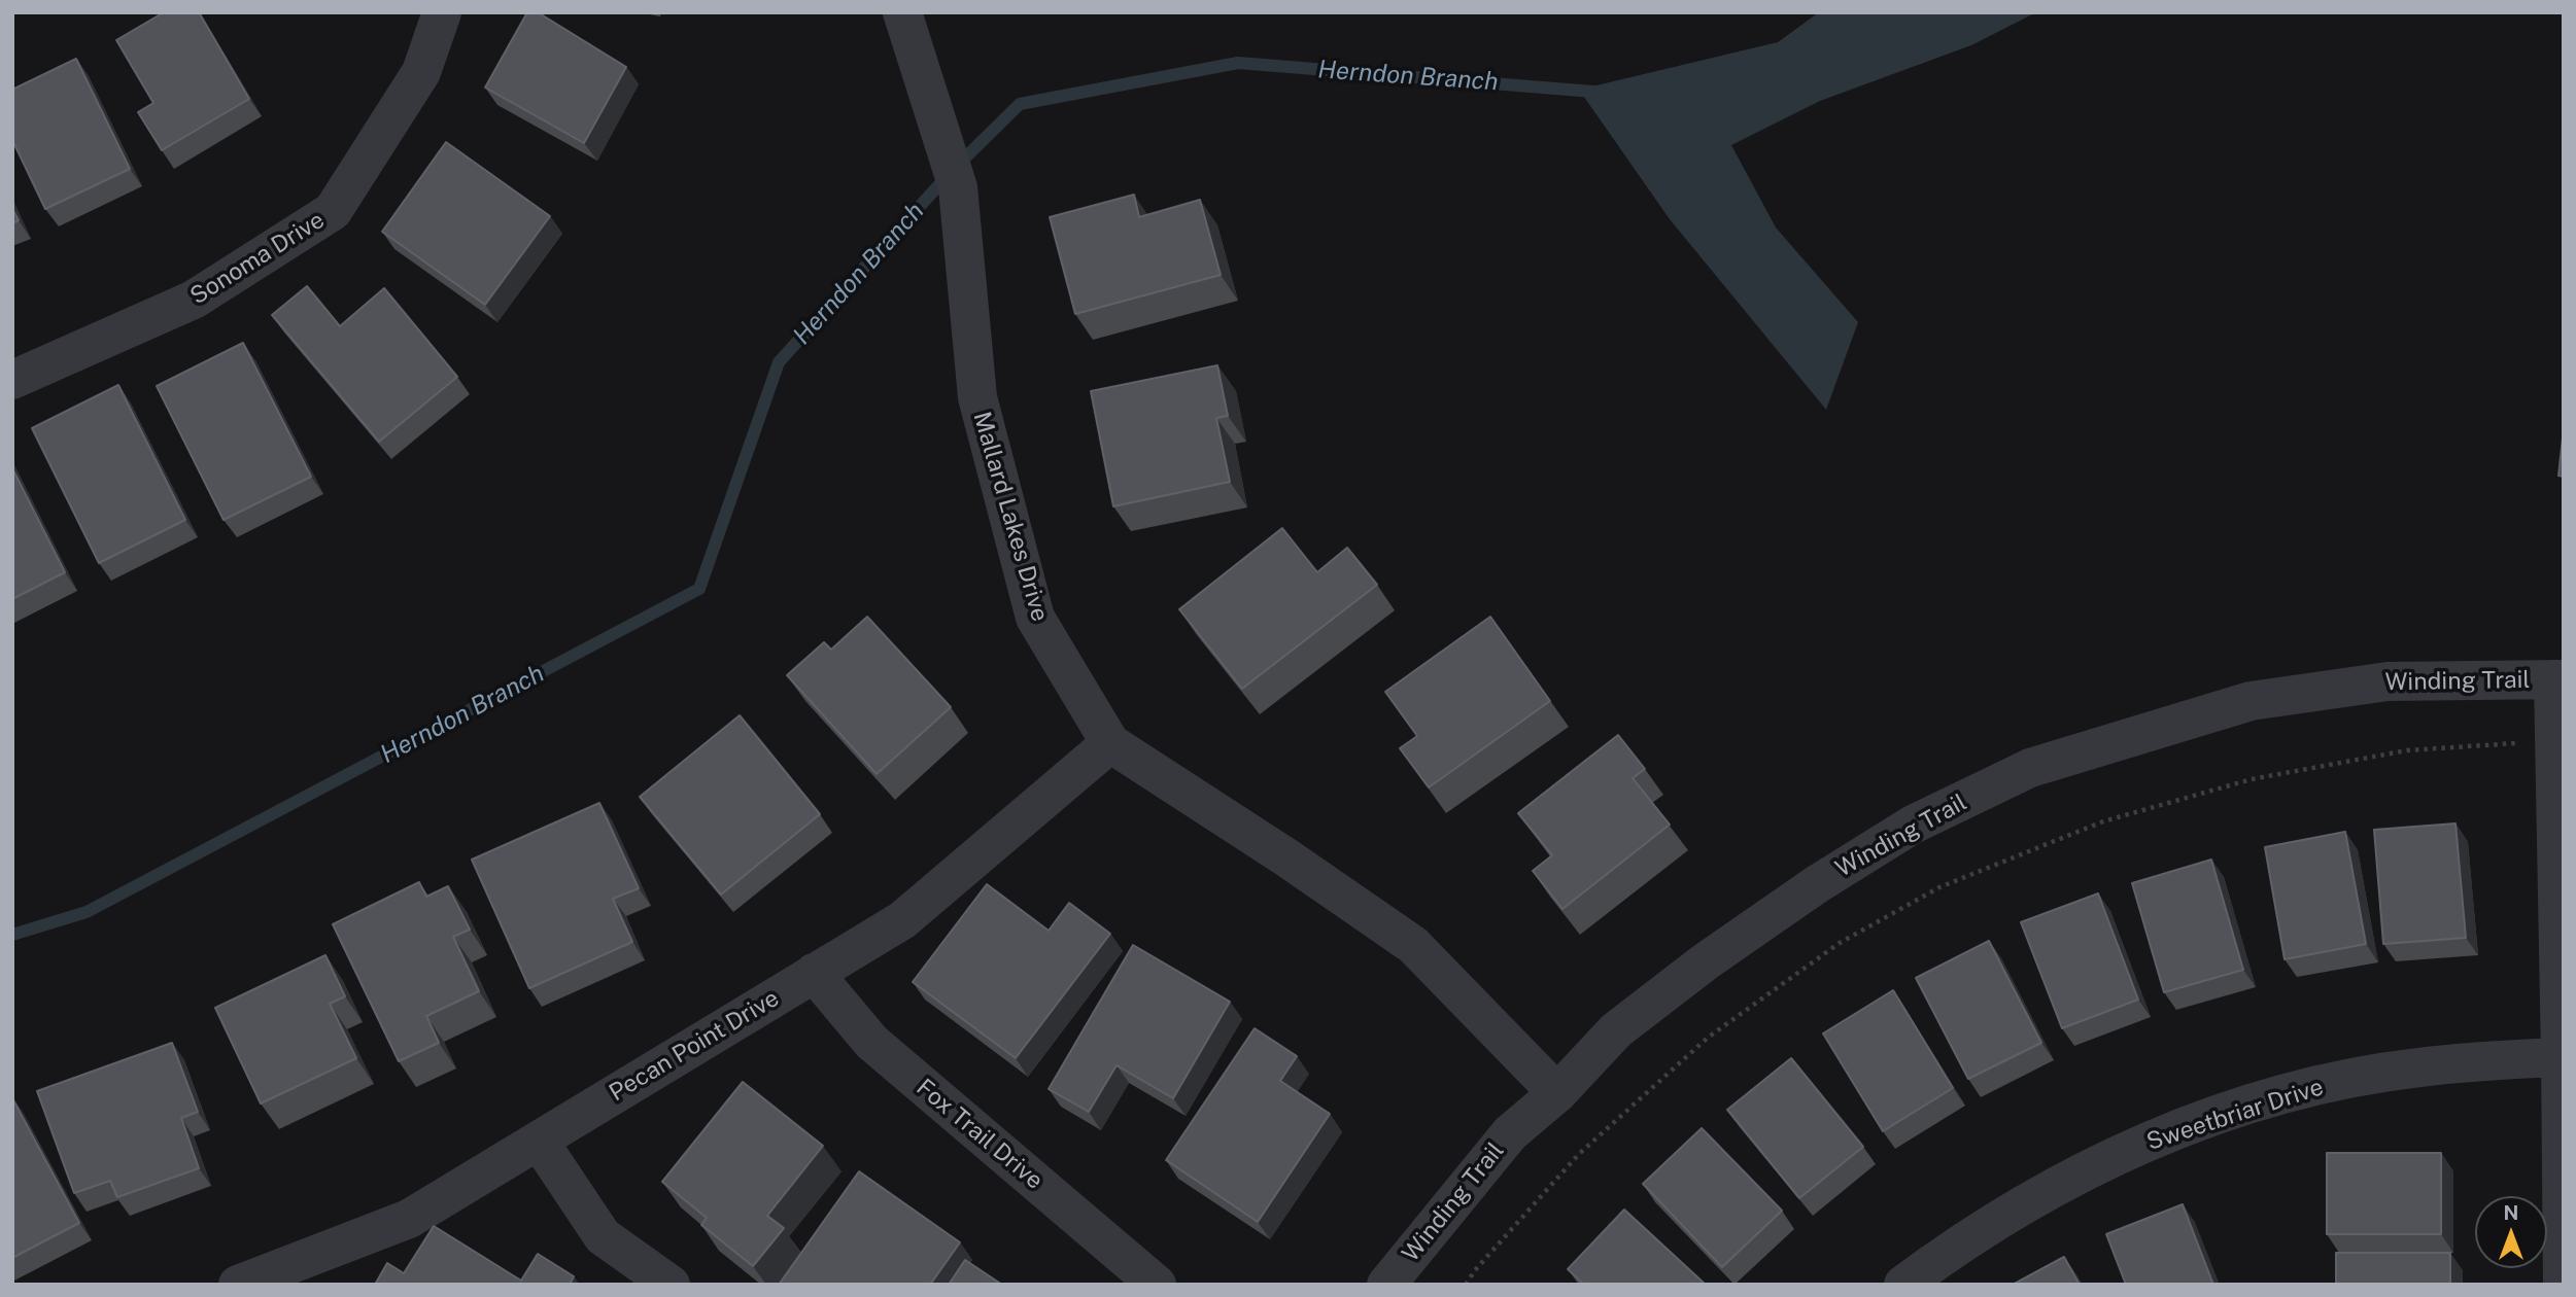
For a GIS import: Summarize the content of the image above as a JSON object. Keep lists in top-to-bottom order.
{
  "streets": {
    "street": [
      "Sonoma Drive",
      "Mallard Lakes Drive",
      "Winding Trail",
      "Pecan Point Drive",
      "Sweetbriar Drive",
      "Fox Trail Drive"
    ]
  },
  "crossings": [
    ["Mallard Lakes Drive", "Winding Trail"],
    ["Mallard Lakes Drive", "Pecan Point Drive"],
    ["Pecan Point Drive", "Fox Trail Drive"]
  ],
  "water": ["Herndon Branch"],
  "north": "top"
}
